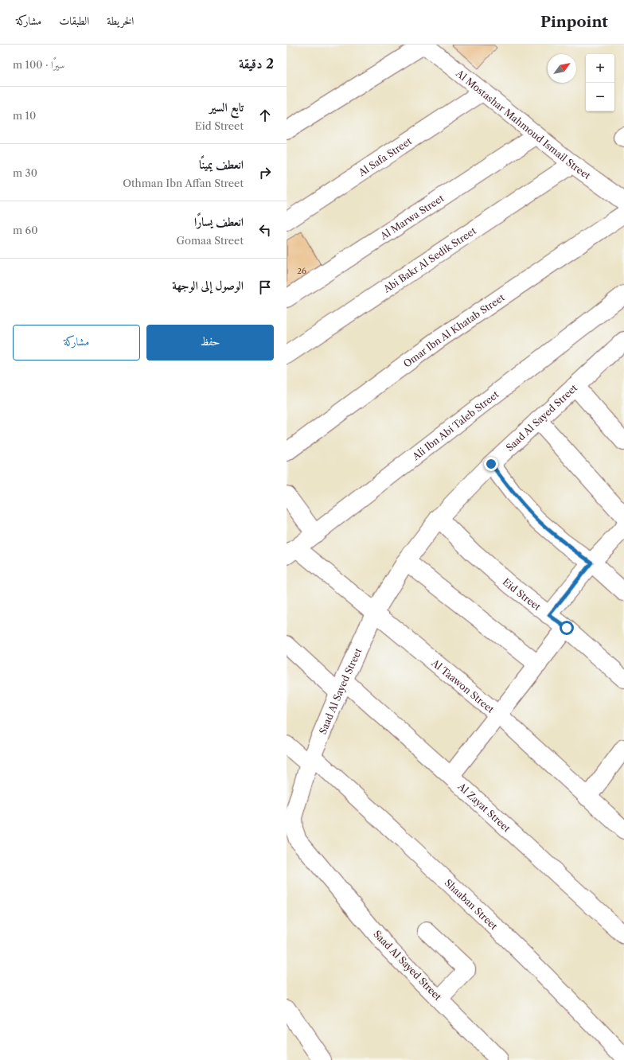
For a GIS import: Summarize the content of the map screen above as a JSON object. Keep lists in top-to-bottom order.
{
  "streets": {
    "street": [
      "Al Mostashar Mahmoud Ismail Street",
      "Al Safa Street",
      "Al Marwa Street",
      "Abi Bakr Al Sedik Street",
      "Omar Ibn Al Khatab Street",
      "Saad Al Sayed Street",
      "Ali Ibn Abi Taleb Street",
      "Eid Street",
      "Al Taawon Street",
      "Al Zayat Street",
      "Shaaban Street"
    ]
  },
  "crossings": [
    ["Al Mostashar Mahmoud Ismail Street", "Al Safa Street"],
    ["Al Mostashar Mahmoud Ismail Street", "Al Marwa Street"],
    ["Al Mostashar Mahmoud Ismail Street", "Abi Bakr Al Sedik Street"],
    ["Saad Al Sayed Street", "Eid Street"],
    ["Saad Al Sayed Street", "Al Taawon Street"],
    ["Saad Al Sayed Street", "Al Zayat Street"],
    ["Saad Al Sayed Street", "Shaaban Street"],
    ["Ali Ibn Abi Taleb Street", "Al Taawon Street"]
  ],
  "house_numbers": ["26"],
  "north": "top right",
  "page": {
    "header": "Pinpoint",
    "nav": ["الخريطة", "الطبقات", "مشاركة"],
    "heading": ["2 دقيقة", "سيرًا · 100 m"],
    "map_buttons": ["+", "−"],
    "list": [
      ["تابع السير", "Eid Street", "10 m"],
      ["انعطف يمينًا", "Othman Ibn Affan Street", "30 m"],
      ["انعطف يسارًا", "Gomaa Street", "60 m"],
      "الوصول إلى الوجهة"
    ],
    "buttons": ["حفظ", "مشاركة"]
  }
}
